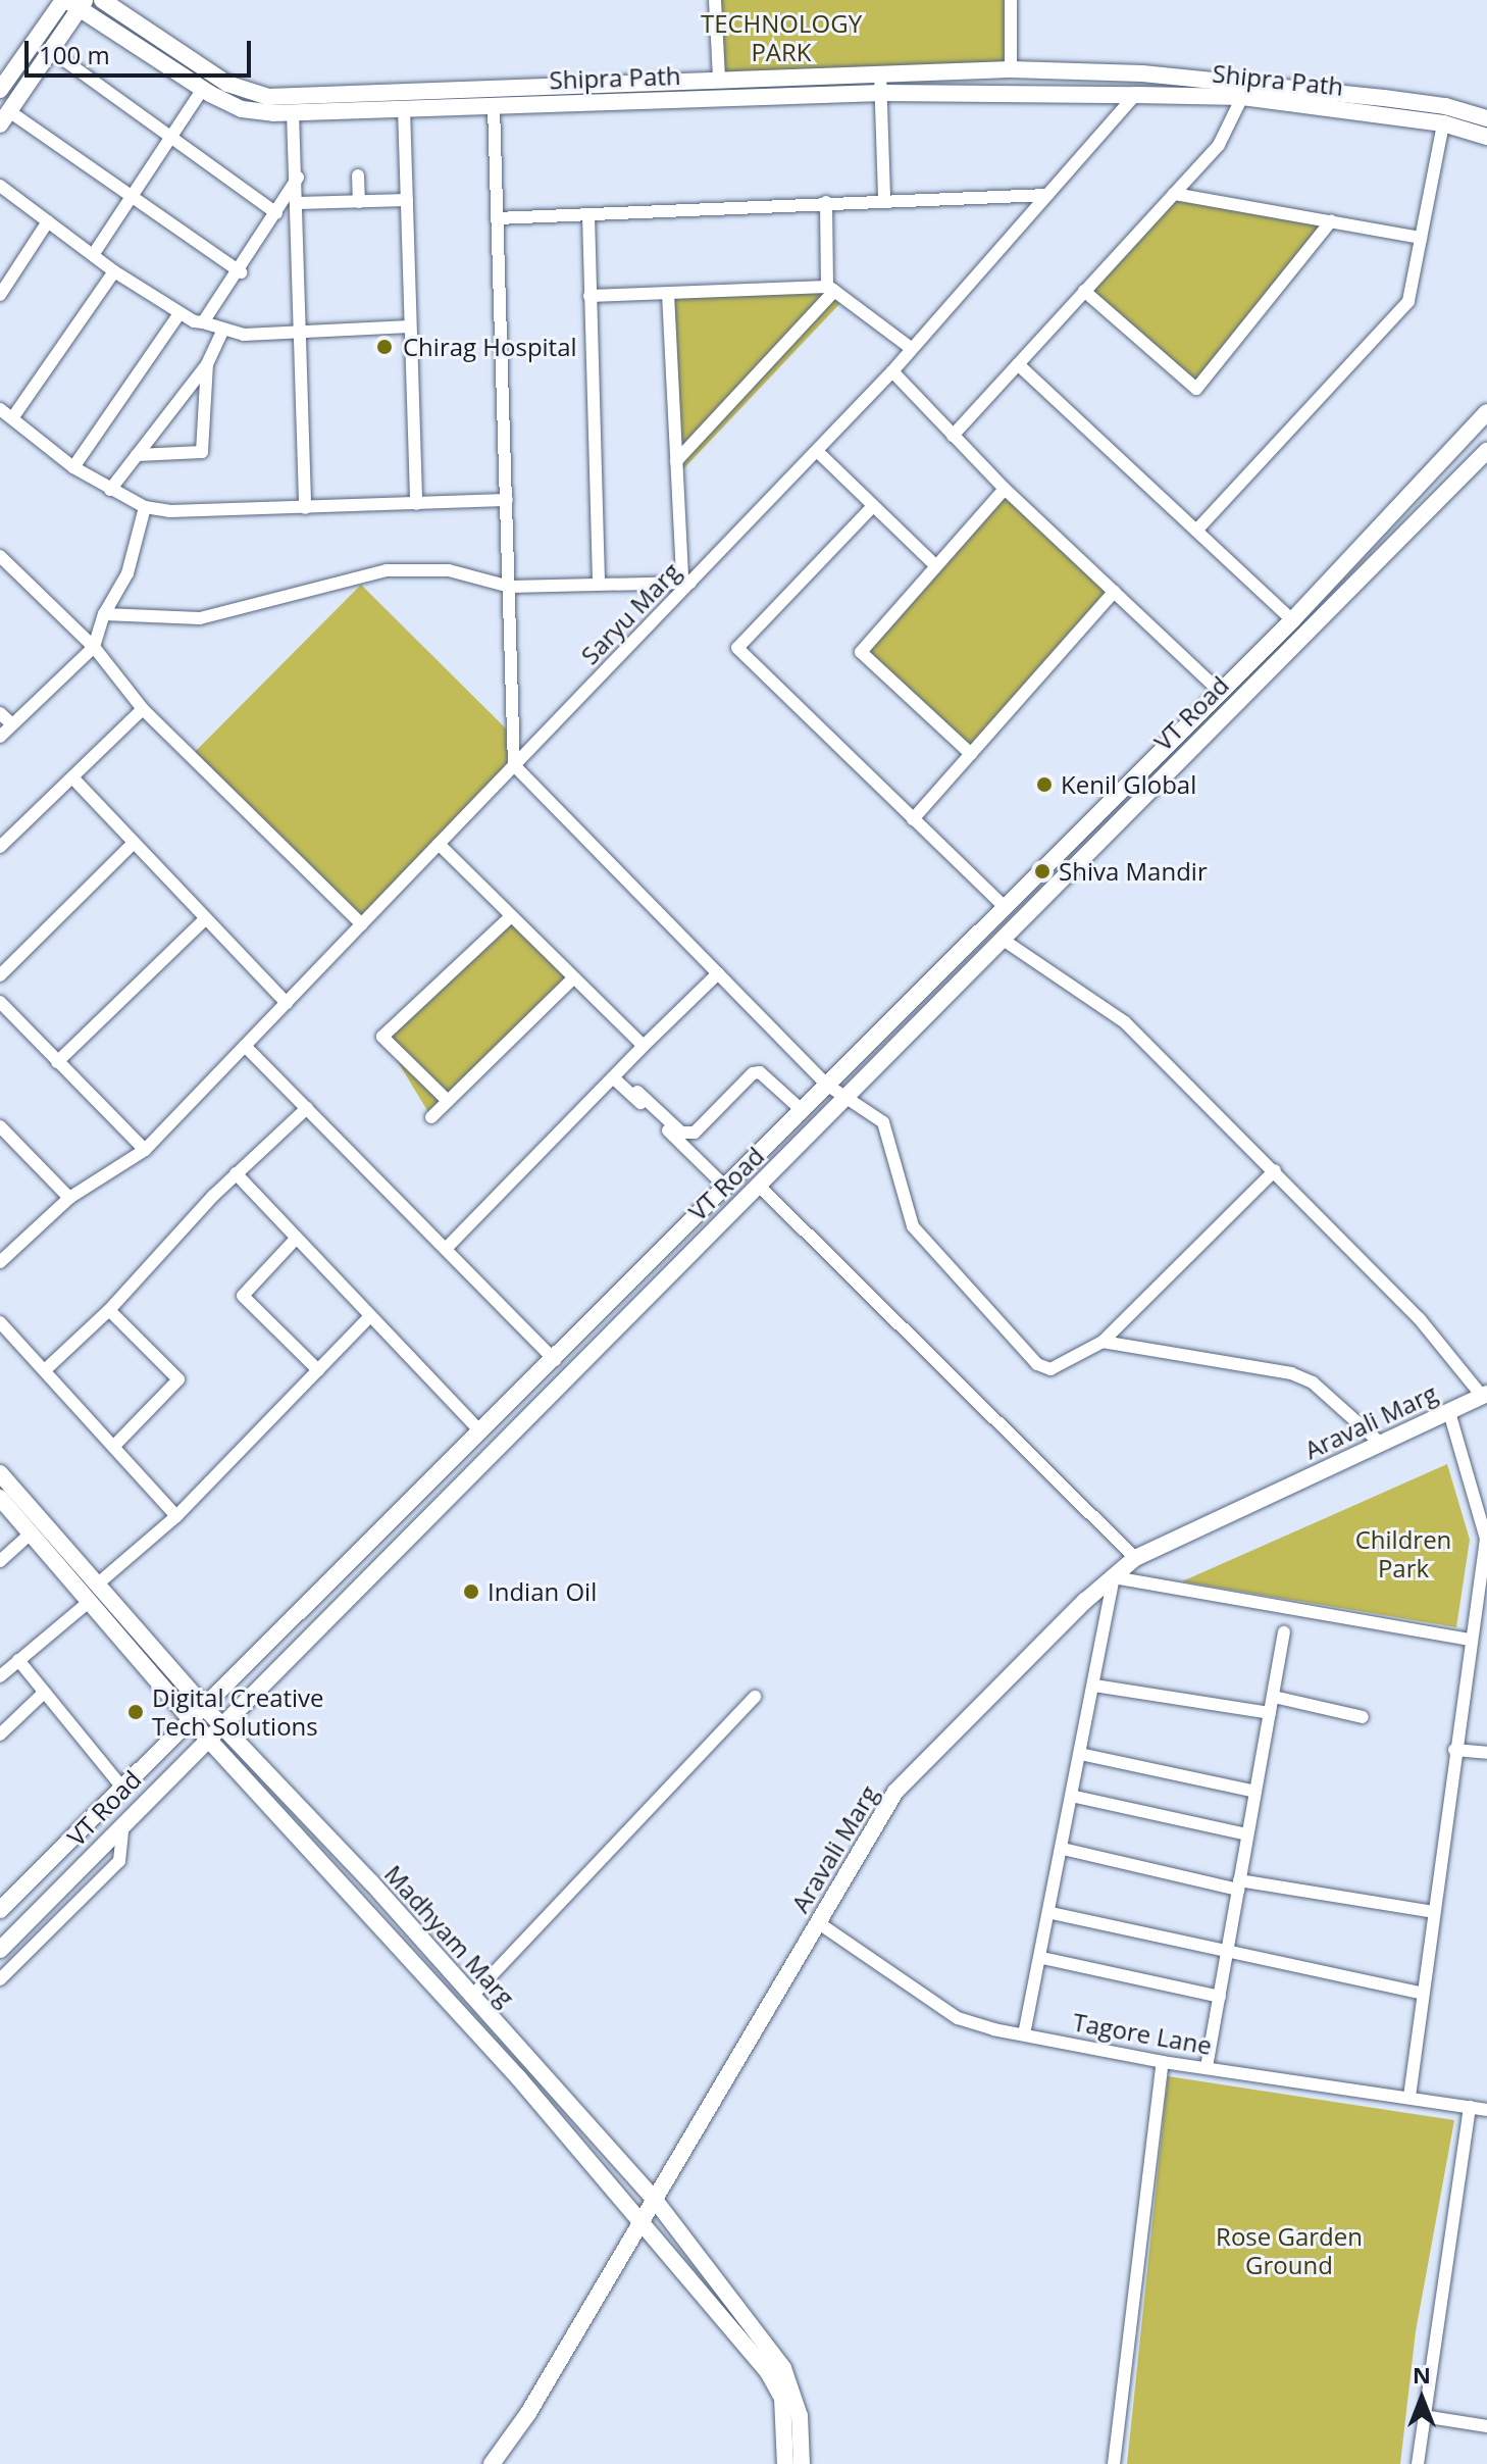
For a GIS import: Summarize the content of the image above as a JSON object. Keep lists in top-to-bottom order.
{
  "streets": {
    "street": [
      "Shipra Path",
      "Saryu Marg",
      "VT Road",
      "Aravali Marg",
      "Madhyam Marg",
      "Tagore Lane"
    ]
  },
  "crossings": [
    ["Shipra Path", "Saryu Marg"],
    ["VT Road", "Madhyam Marg"],
    ["Aravali Marg", "Madhyam Marg"],
    ["Aravali Marg", "Tagore Lane"]
  ],
  "parks": ["TECHNOLOGY PARK", "Children Park", "Rose Garden Ground"],
  "places": [
    "Chirag Hospital",
    "Kenil Global",
    "Shiva Mandir",
    "Indian Oil",
    "Digital Creative Tech Solutions"
  ],
  "scale_bar": "100 m",
  "north": "top"
}
